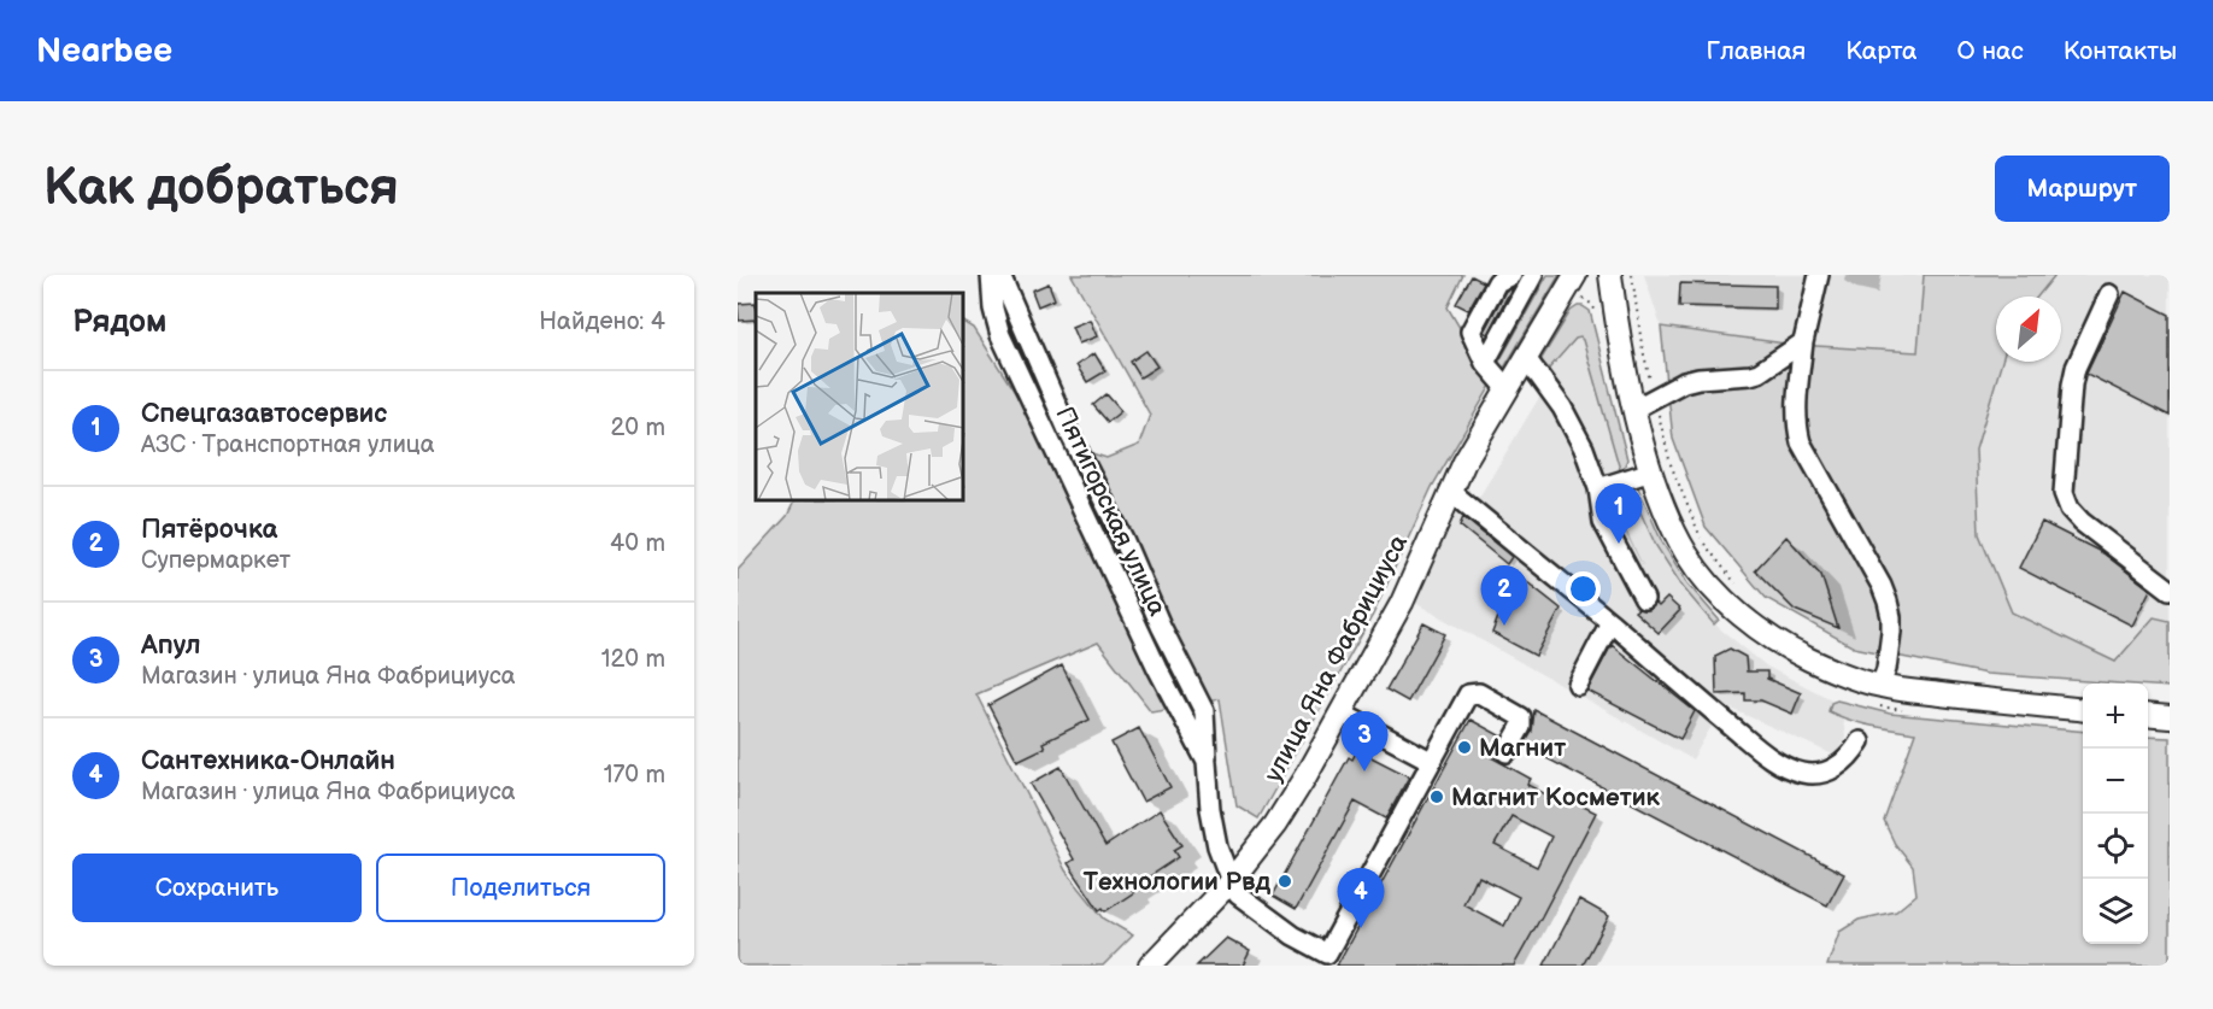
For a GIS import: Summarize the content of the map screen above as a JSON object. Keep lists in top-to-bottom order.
{
  "streets": {
    "main road": ["улица Яна Фабрициуса"],
    "street": ["Пятигорская улица"]
  },
  "crossings": [
    ["Пятигорская улица", "улица Яна Фабрициуса"]
  ],
  "places": ["Магнит", "Магнит Косметик", "Технологии Рвд"],
  "north": "top right",
  "page": {
    "header": "Nearbee",
    "nav": [
      "Главная",
      "Карта",
      "О нас",
      "Контакты"
    ],
    "buttons": [
      "Маршрут",
      ["Сохранить", "Поделиться"]
    ],
    "title": "Как добраться",
    "heading": ["Рядом", "Найдено: 4"],
    "list": [
      {
        "mark": "1",
        "name": "Спецгазавтосервис",
        "note": "АЗС · Транспортная улица",
        "value": "20 m"
      },
      {
        "mark": "2",
        "name": "Пятёрочка",
        "note": "Супермаркет",
        "value": "40 m"
      },
      {
        "mark": "3",
        "name": "Апул",
        "note": "Магазин · улица Яна Фабрициуса",
        "value": "120 m"
      },
      {
        "mark": "4",
        "name": "Сантехника-Онлайн",
        "note": "Магазин · улица Яна Фабрициуса",
        "value": "170 m"
      }
    ],
    "pins": [
      "1",
      "2",
      "3",
      "4"
    ],
    "map_buttons": ["+", "−"]
  }
}
